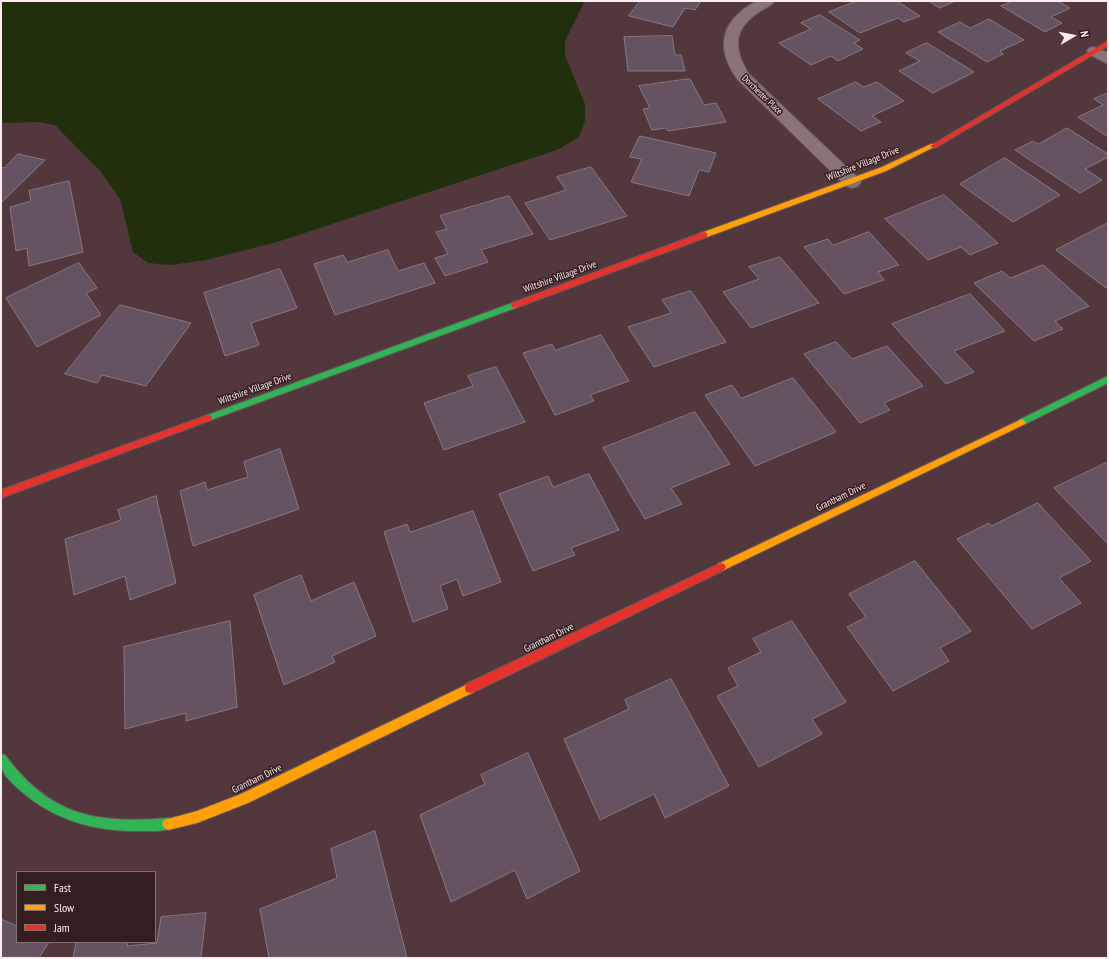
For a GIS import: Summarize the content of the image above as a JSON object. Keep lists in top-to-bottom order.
{
  "streets": {
    "street": ["Dorchester Place", "Wiltshire Village Drive", "Grantham Drive"]
  },
  "crossings": [
    ["Dorchester Place", "Wiltshire Village Drive"]
  ],
  "legend": ["Fast", "Slow", "Jam"],
  "north": "right"
}
